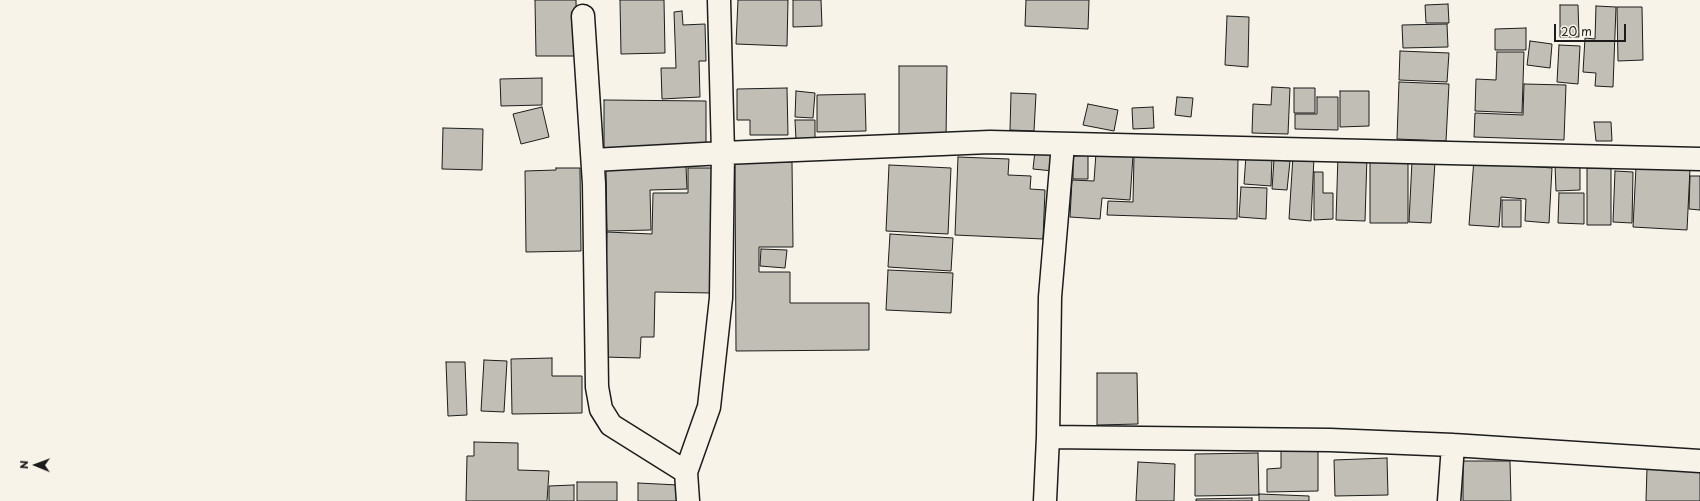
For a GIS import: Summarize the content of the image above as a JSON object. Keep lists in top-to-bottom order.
{
  "scale_bar": "20 m",
  "north": "left"
}
